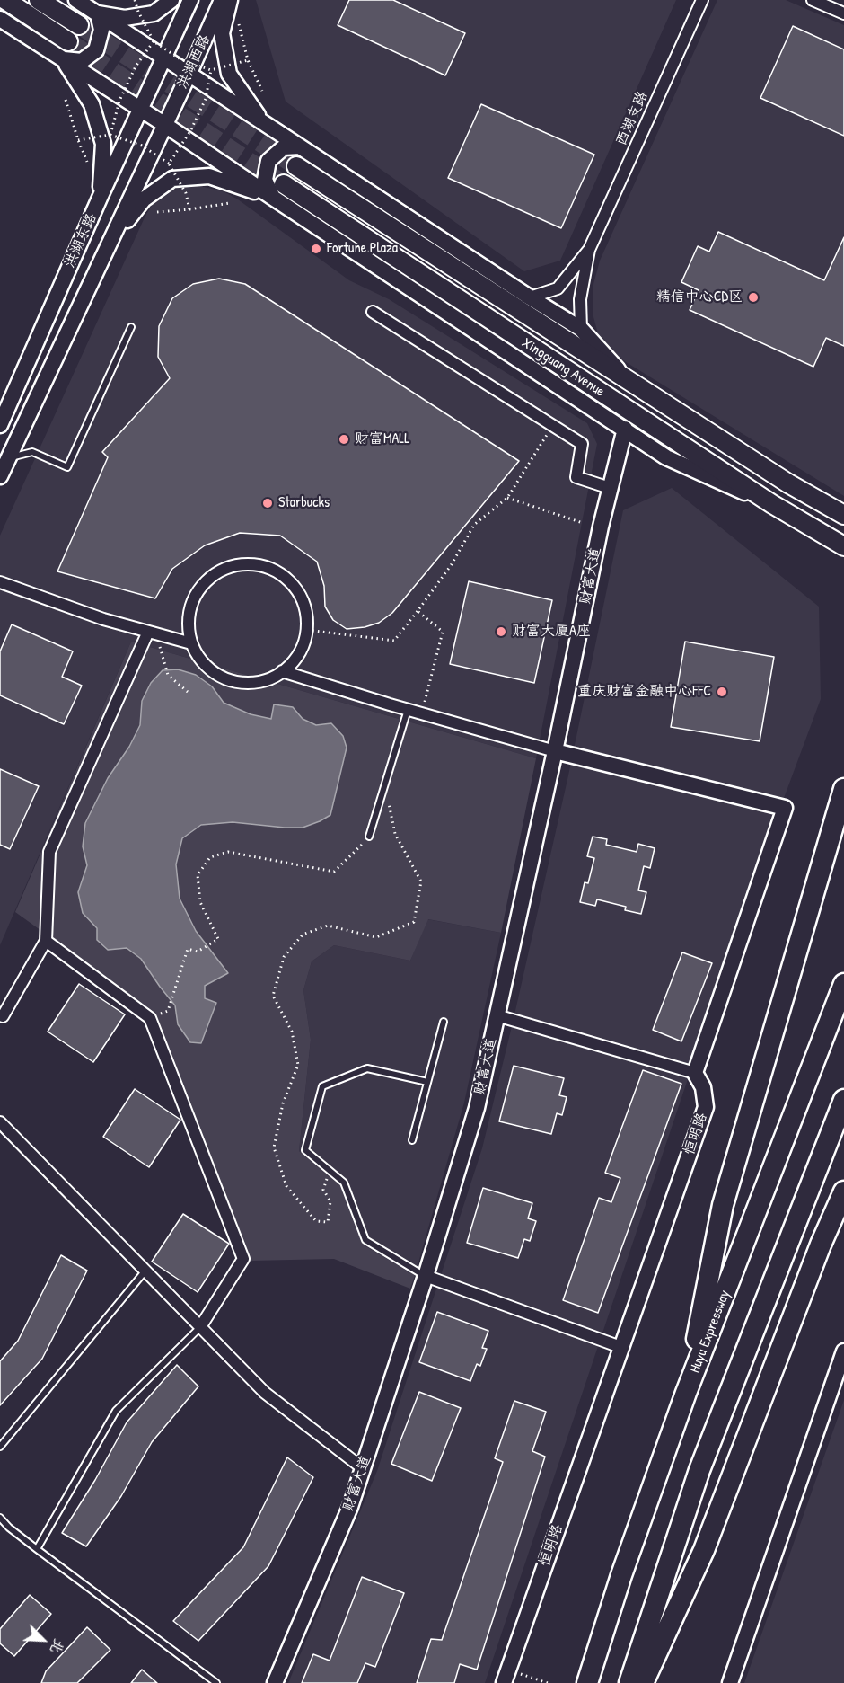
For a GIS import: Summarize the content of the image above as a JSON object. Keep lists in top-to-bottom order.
{
  "streets": {
    "highway": ["Huyu Expressway"],
    "main road": ["Xingguang Avenue"],
    "street": [
      "洪湖西路",
      "西湖支路",
      "洪湖东路",
      "财富大道",
      "恒明路"
    ]
  },
  "crossings": [
    ["洪湖西路", "洪湖东路"]
  ],
  "places": [
    "Fortune Plaza",
    "精信中心CD区",
    "财富MALL",
    "Starbucks",
    "财富大厦A座",
    "重庆财富金融中心FFC"
  ],
  "north": "bottom right"
}
